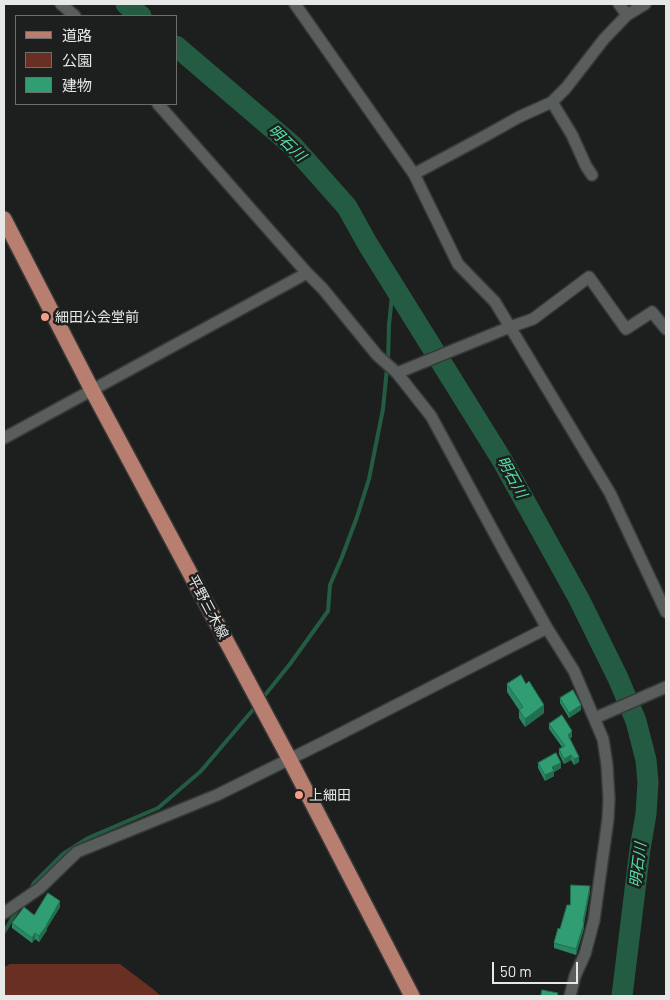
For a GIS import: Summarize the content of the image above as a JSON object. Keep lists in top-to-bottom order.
{
  "streets": {
    "main road": ["平野三木線"]
  },
  "water": ["明石川"],
  "places": ["細田公会堂前", "上細田"],
  "legend": ["道路", "公園", "建物"],
  "scale_bar": "50 m"
}
